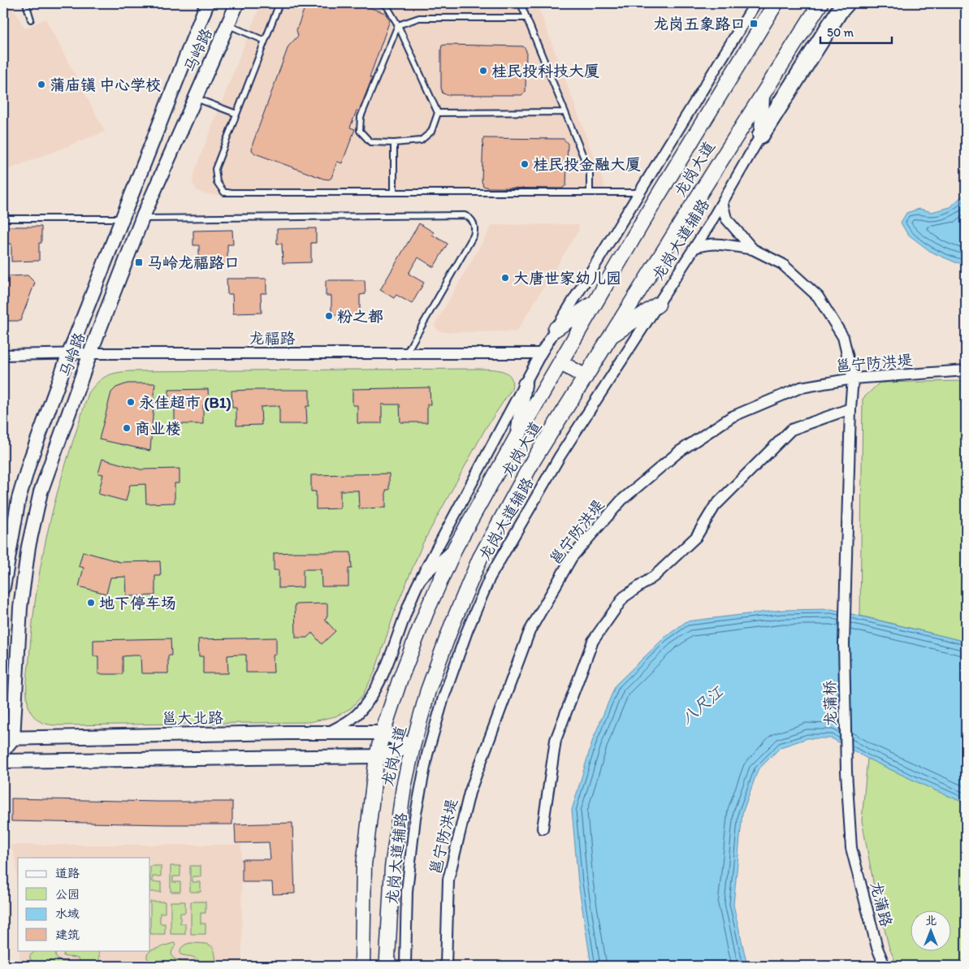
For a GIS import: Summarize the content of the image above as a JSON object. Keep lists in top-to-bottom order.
{
  "streets": {
    "main road": ["龙岗大道"],
    "street": [
      "马岭路",
      "龙岗大道辅路",
      "龙福路",
      "邕宁防洪堤",
      "龙蒲桥",
      "邕大北路",
      "龙蒲路"
    ]
  },
  "crossings": [
    ["马岭路", "龙福路"],
    ["马岭路", "邕大北路"],
    ["龙岗大道", "龙岗大道辅路"],
    ["龙岗大道", "邕大北路"],
    ["龙岗大道辅路", "龙福路"],
    ["龙岗大道辅路", "邕大北路"],
    ["邕宁防洪堤", "龙蒲桥"],
    ["龙蒲桥", "龙蒲路"]
  ],
  "water": ["八尺江"],
  "places": {
    "transit": ["龙岗五象路口", "马岭龙福路口"],
    "other": [
      "桂民投科技大厦",
      "蒲庙镇 中心学校",
      "桂民投金融大厦",
      "大唐世家幼儿园",
      "粉之都",
      "永佳超市 (B1)",
      "商业楼",
      "地下停车场"
    ]
  },
  "legend": [
    "道路",
    "公园",
    "水域",
    "建筑"
  ],
  "scale_bar": "50 m",
  "north": "top"
}
